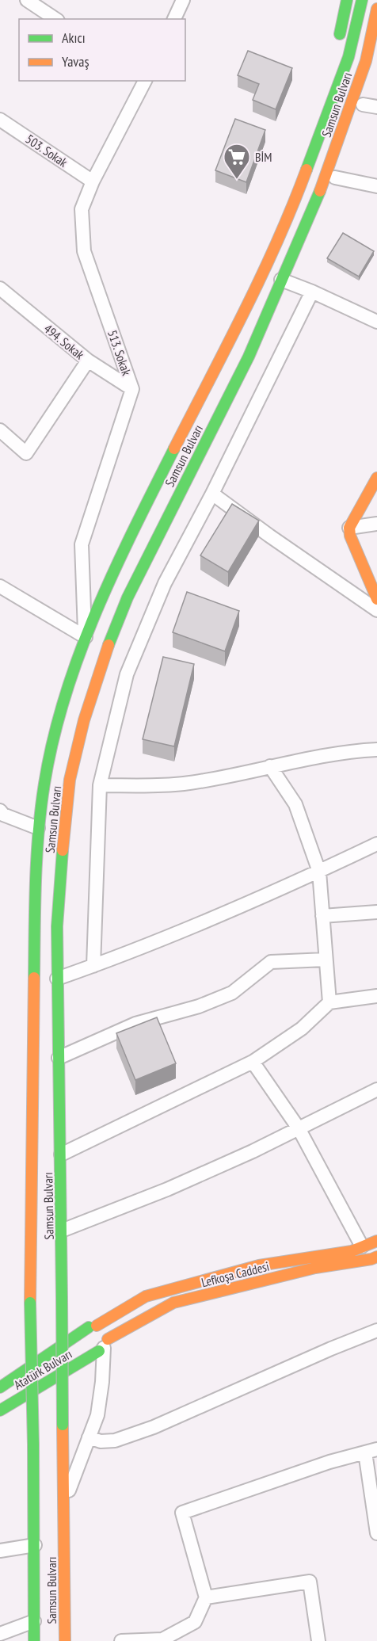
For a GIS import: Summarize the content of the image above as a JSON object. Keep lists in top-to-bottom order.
{
  "streets": {
    "main road": ["Samsun Bulvarı", "Lefkoşa Caddesi", "Atatürk Bulvarı"],
    "street": ["503. Sokak", "494. Sokak", "513. Sokak"]
  },
  "crossings": [
    ["503. Sokak", "513. Sokak"],
    ["494. Sokak", "513. Sokak"],
    ["Lefkoşa Caddesi", "Atatürk Bulvarı"]
  ],
  "places": {
    "supermarket": ["BİM"]
  },
  "legend": ["Akıcı", "Yavaş"]
}
